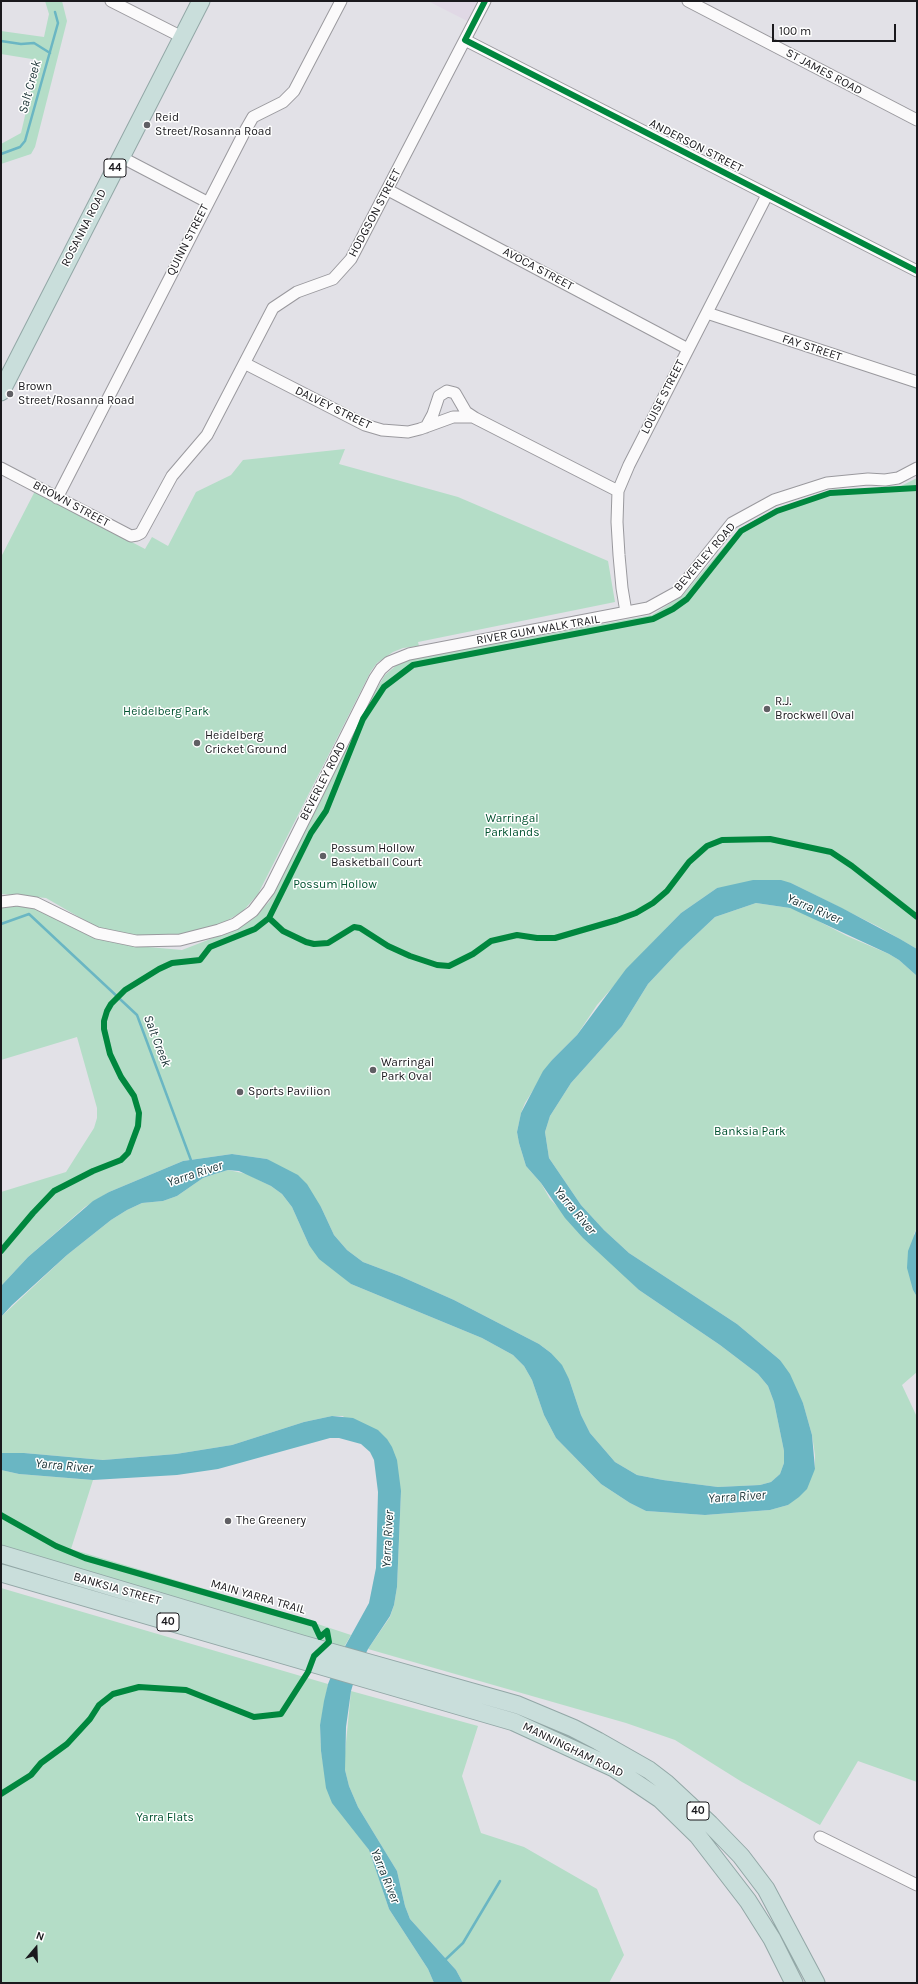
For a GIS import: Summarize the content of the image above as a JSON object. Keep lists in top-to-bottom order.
{
  "streets": {
    "highway": [
      "44",
      "ROSANNA ROAD",
      "BANKSIA STREET",
      "40",
      "MANNINGHAM ROAD"
    ],
    "street": [
      "ST JAMES ROAD",
      "ANDERSON STREET",
      "HODGSON STREET",
      "QUINN STREET",
      "AVOCA STREET",
      "FAY STREET",
      "LOUISE STREET",
      "DALVEY STREET",
      "BROWN STREET",
      "BEVERLEY ROAD"
    ],
    "cycle path": ["RIVER GUM WALK TRAIL", "MAIN YARRA TRAIL"]
  },
  "crossings": [
    ["ANDERSON STREET", "HODGSON STREET"],
    ["ANDERSON STREET", "LOUISE STREET"],
    ["HODGSON STREET", "AVOCA STREET"],
    ["HODGSON STREET", "DALVEY STREET"],
    ["HODGSON STREET", "BROWN STREET"],
    ["QUINN STREET", "BROWN STREET"],
    ["AVOCA STREET", "LOUISE STREET"],
    ["FAY STREET", "LOUISE STREET"],
    ["LOUISE STREET", "DALVEY STREET"],
    ["LOUISE STREET", "BEVERLEY ROAD"],
    ["BANKSIA STREET", "40"],
    ["40", "MANNINGHAM ROAD"]
  ],
  "water": ["Salt Creek", "Yarra River"],
  "parks": [
    "Heidelberg Park",
    "Warringal Parklands",
    "Possum Hollow",
    "Banksia Park",
    "Yarra Flats"
  ],
  "places": [
    "Reid Street/Rosanna Road",
    "Brown Street/Rosanna Road",
    "R.J. Brockwell Oval",
    "Heidelberg Cricket Ground",
    "Possum Hollow Basketball Court",
    "Warringal Park Oval",
    "Sports Pavilion",
    "The Greenery"
  ],
  "scale_bar": "100 m",
  "north": "top"
}
